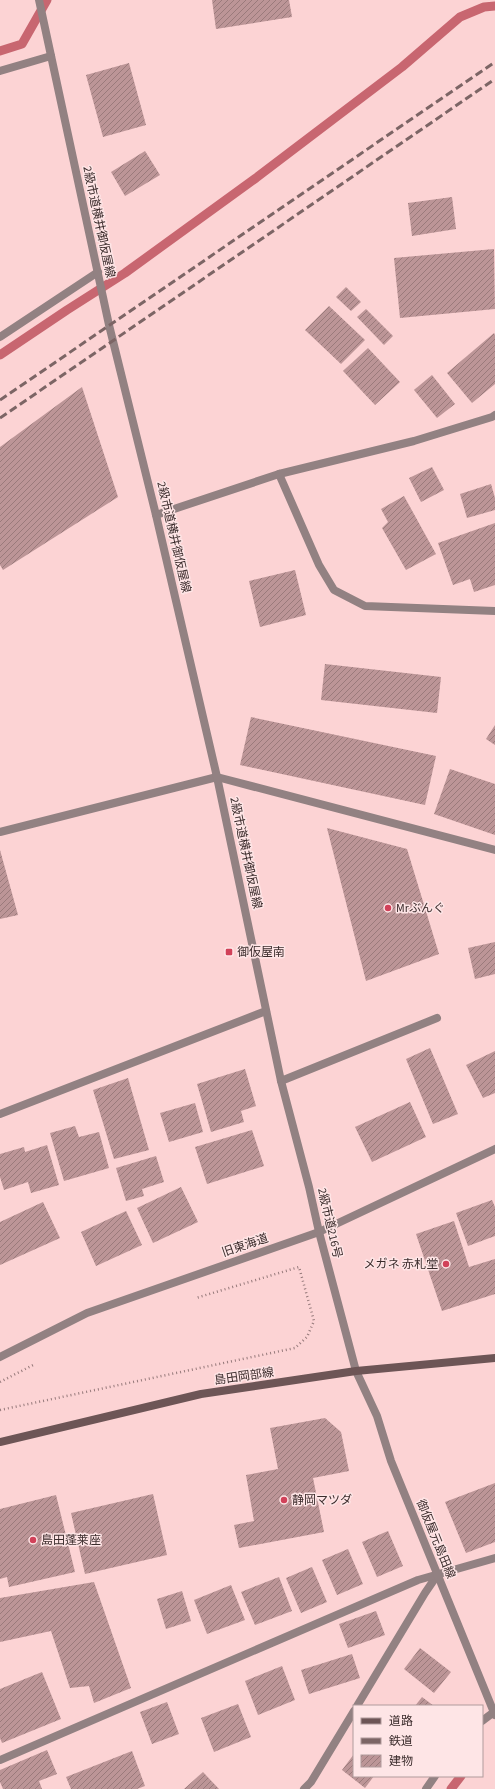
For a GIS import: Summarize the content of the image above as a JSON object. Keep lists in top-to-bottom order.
{
  "streets": {
    "main road": ["島田岡部線"],
    "street": [
      "2級市道横井御仮屋線",
      "2級市道216号",
      "旧東海道",
      "御仮屋元島田線"
    ]
  },
  "crossings": [
    ["2級市道横井御仮屋線", "2級市道216号"],
    ["2級市道216号", "旧東海道"],
    ["2級市道216号", "島田岡部線"],
    ["2級市道216号", "御仮屋元島田線"],
    ["島田岡部線", "御仮屋元島田線"]
  ],
  "places": {
    "other": [
      "Mrぶんぐ",
      "メガネ 赤札堂",
      "静岡マツダ",
      "島田蓬莱座"
    ],
    "transit": ["御仮屋南"]
  },
  "legend": ["道路", "鉄道", "建物"]
}
